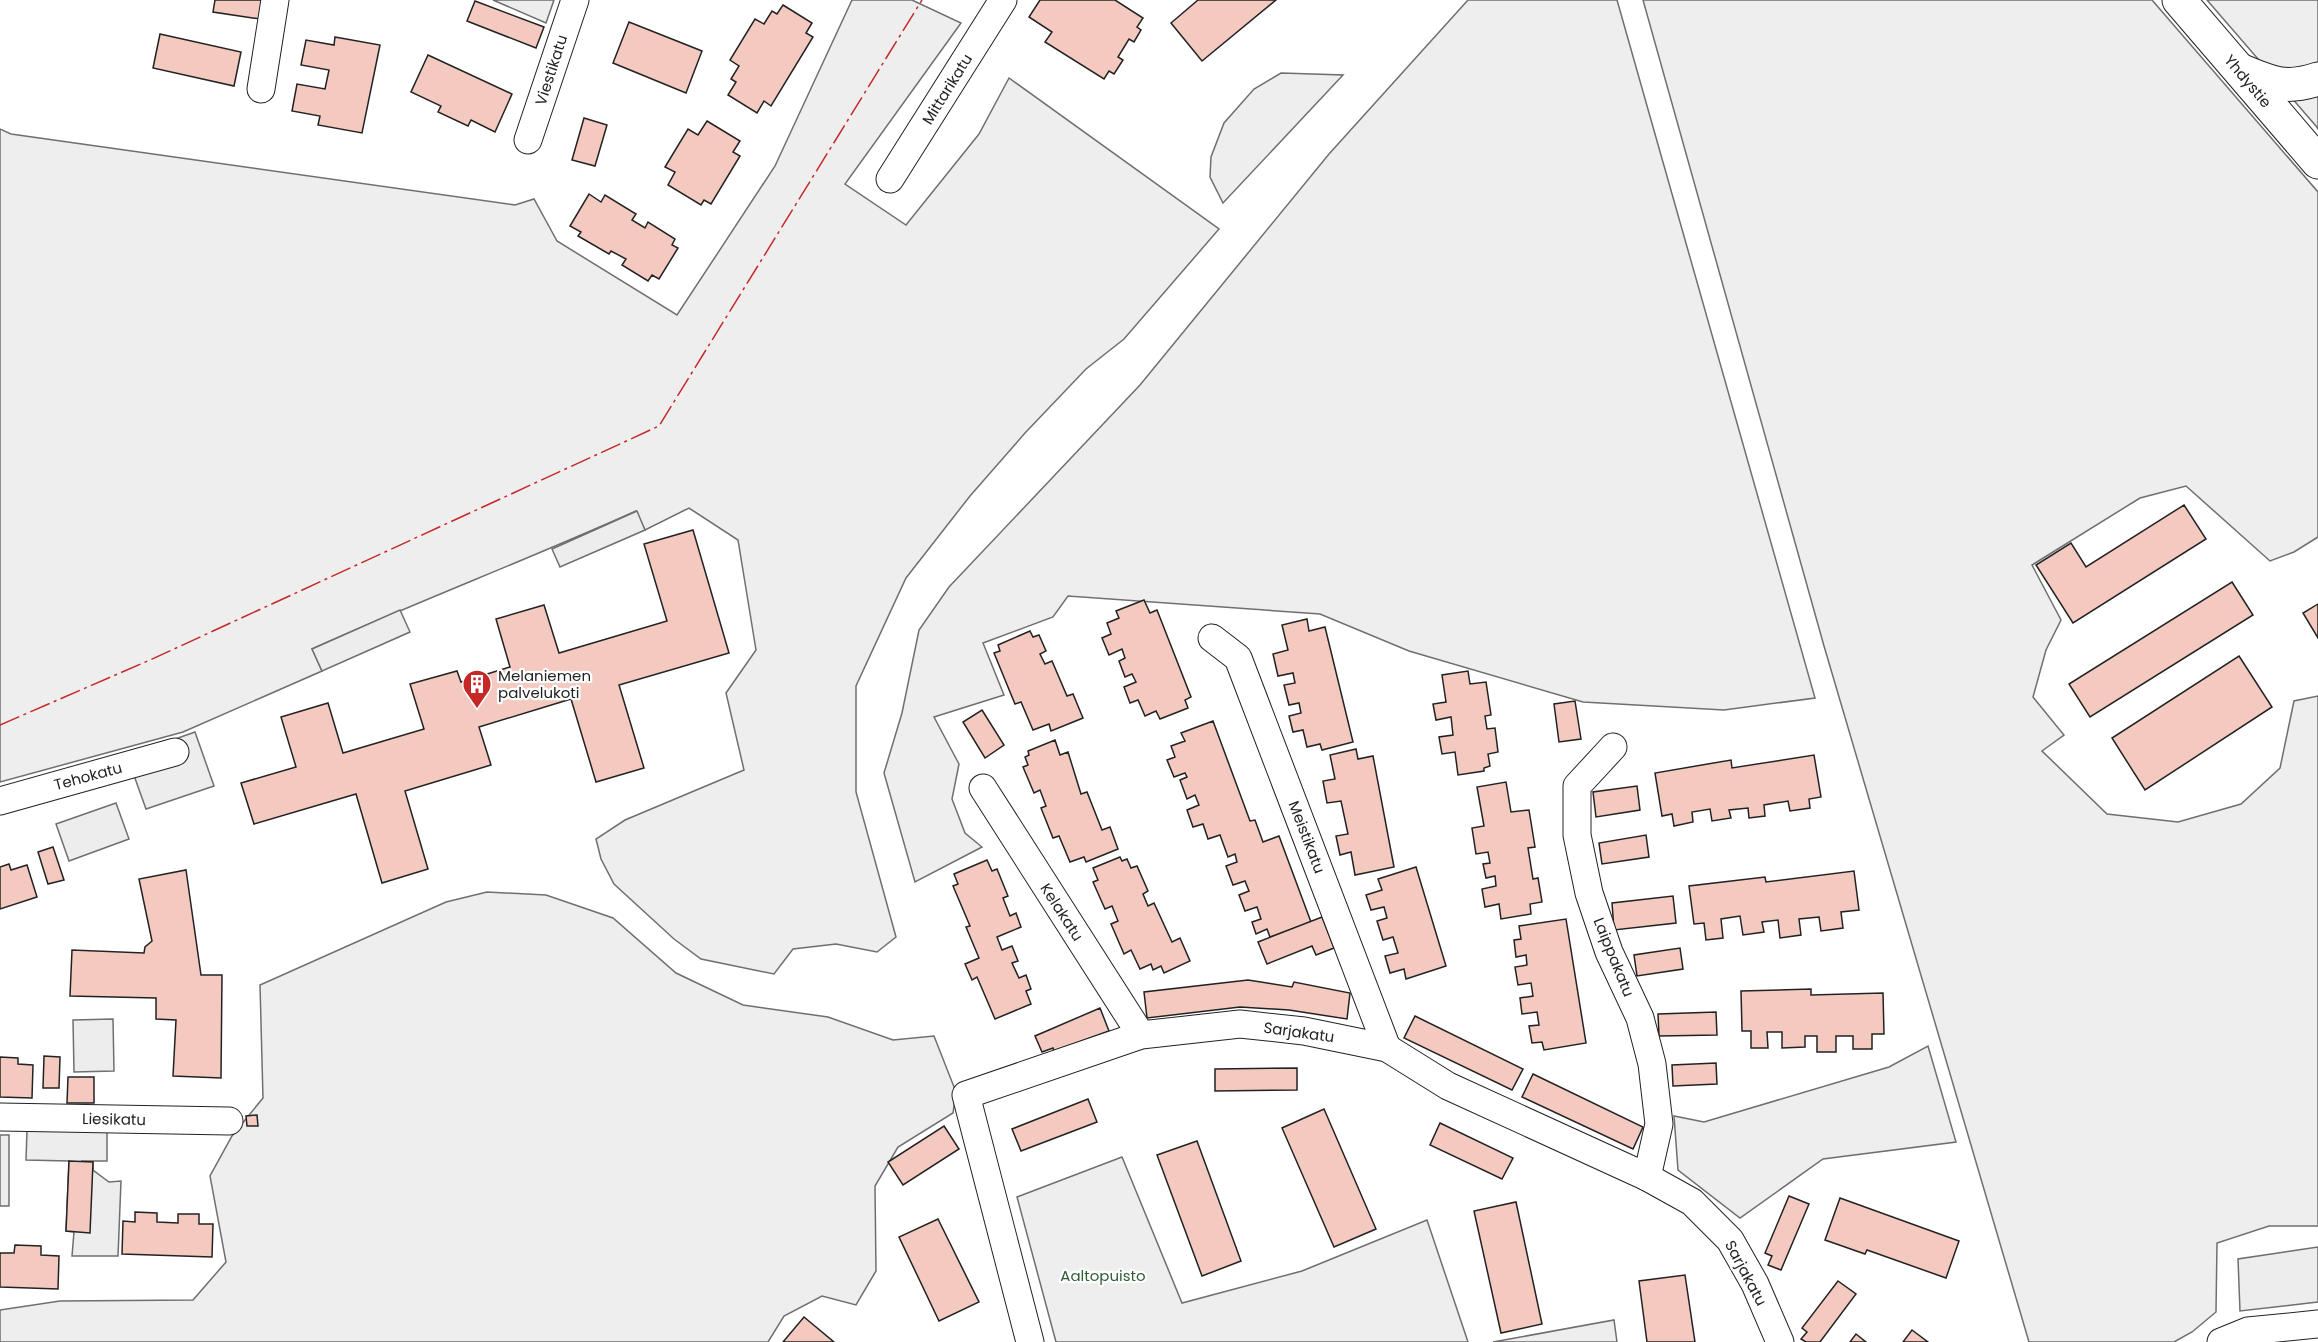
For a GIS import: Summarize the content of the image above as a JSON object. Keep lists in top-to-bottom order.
{
  "streets": {
    "highway": ["Yhdystie"],
    "street": [
      "Viestikatu",
      "Mittarikatu",
      "Tehokatu",
      "Meistikatu",
      "Kelakatu",
      "Laippakatu",
      "Sarjakatu",
      "Liesikatu"
    ]
  },
  "crossings": [
    ["Meistikatu", "Sarjakatu"],
    ["Kelakatu", "Sarjakatu"],
    ["Laippakatu", "Sarjakatu"]
  ],
  "parks": ["Aaltopuisto"],
  "places": {
    "building": ["Melaniemen palvelukoti"]
  }
}
